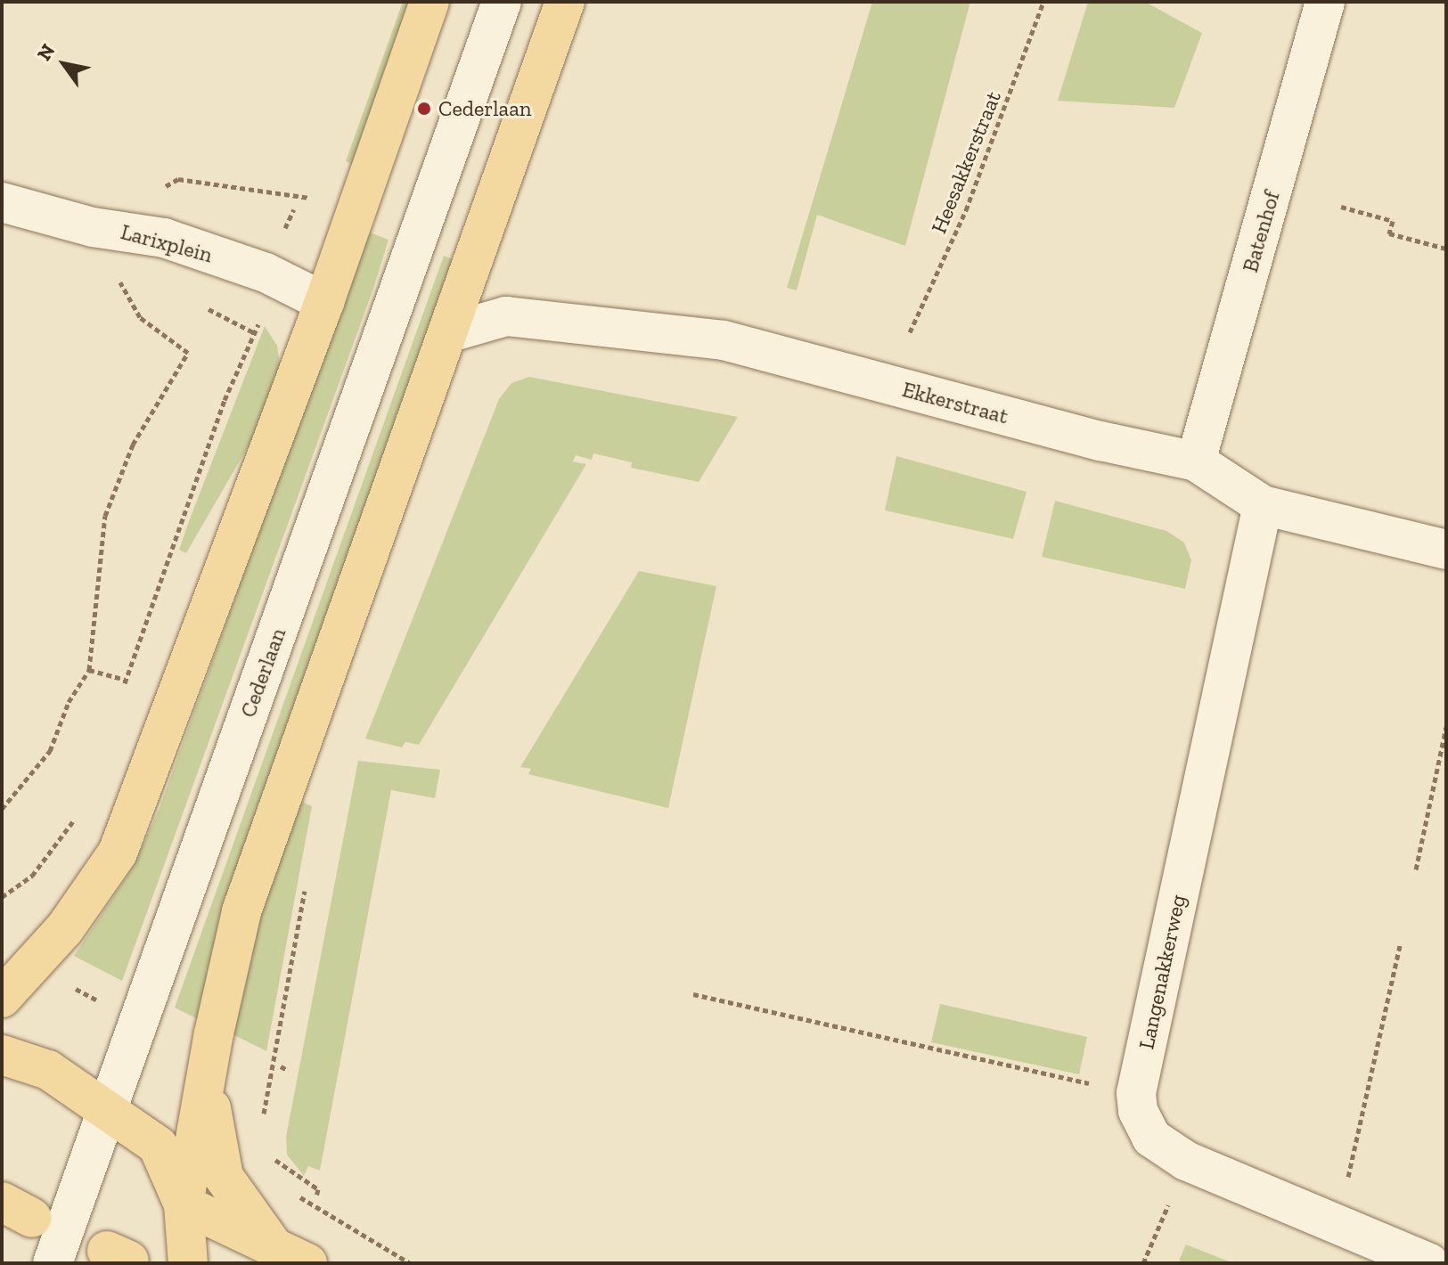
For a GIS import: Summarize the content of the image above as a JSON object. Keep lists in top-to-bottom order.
{
  "streets": {
    "street": [
      "Batenhof",
      "Larixplein",
      "Ekkerstraat",
      "Cederlaan",
      "Langenakkerweg"
    ],
    "path": ["Heesakkerstraat"]
  },
  "crossings": [
    ["Batenhof", "Ekkerstraat"],
    ["Ekkerstraat", "Langenakkerweg"]
  ],
  "places": ["Cederlaan"],
  "north": "top left"
}
